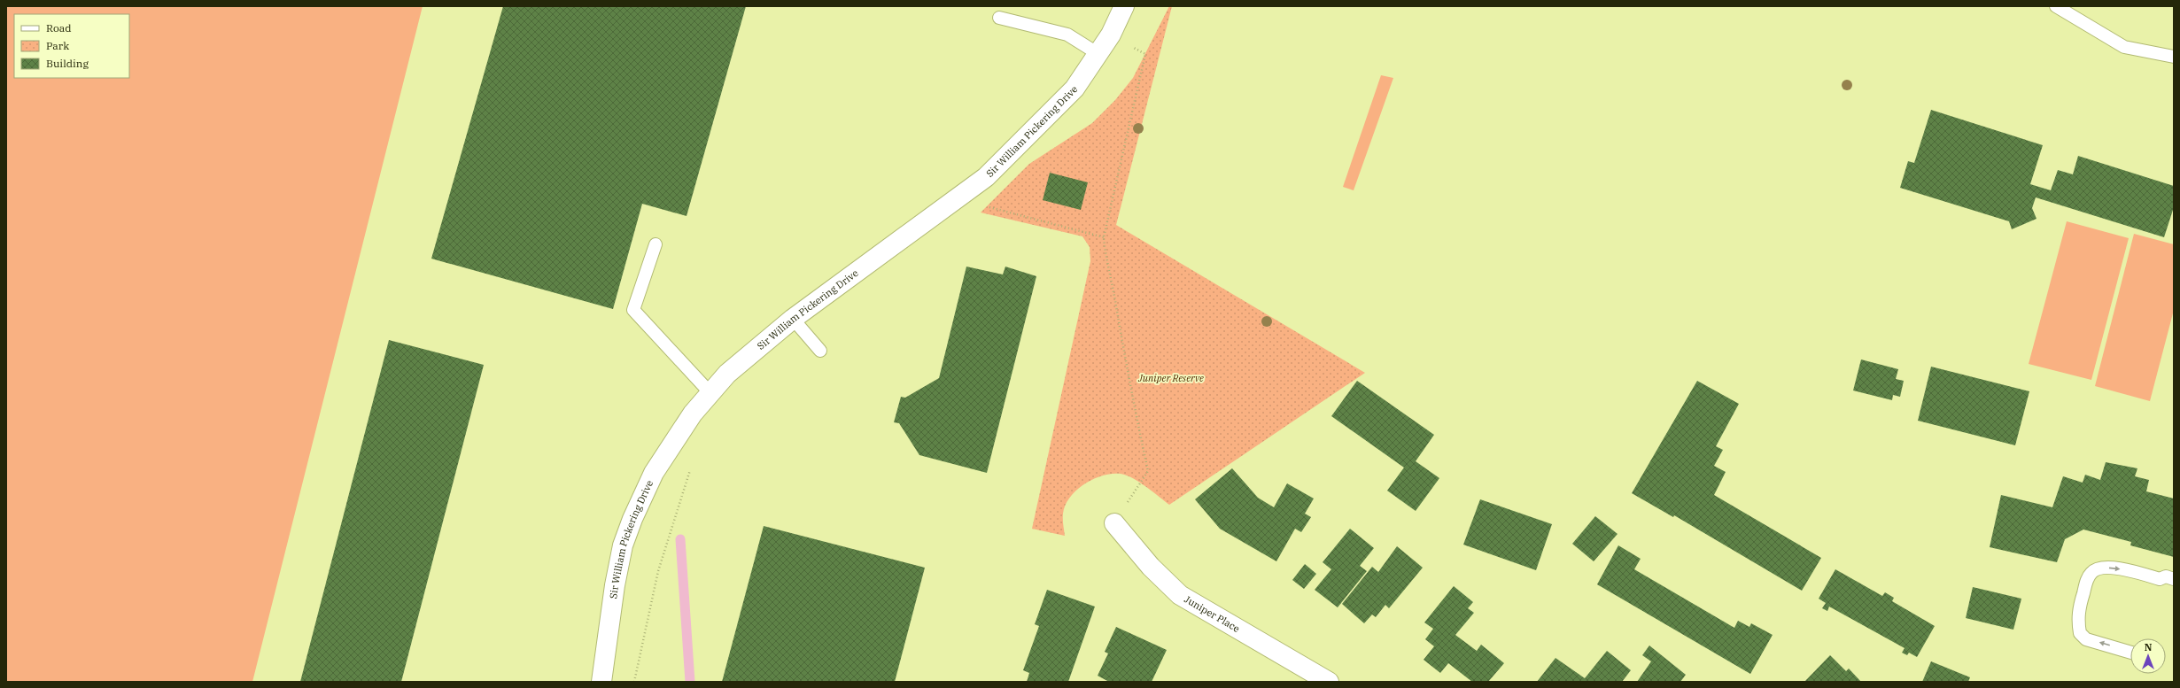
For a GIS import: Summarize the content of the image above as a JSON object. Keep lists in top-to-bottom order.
{
  "streets": {
    "street": ["Sir William Pickering Drive", "Juniper Place"]
  },
  "parks": ["Juniper Reserve"],
  "legend": ["Road", "Park", "Building"],
  "north": "top"
}
